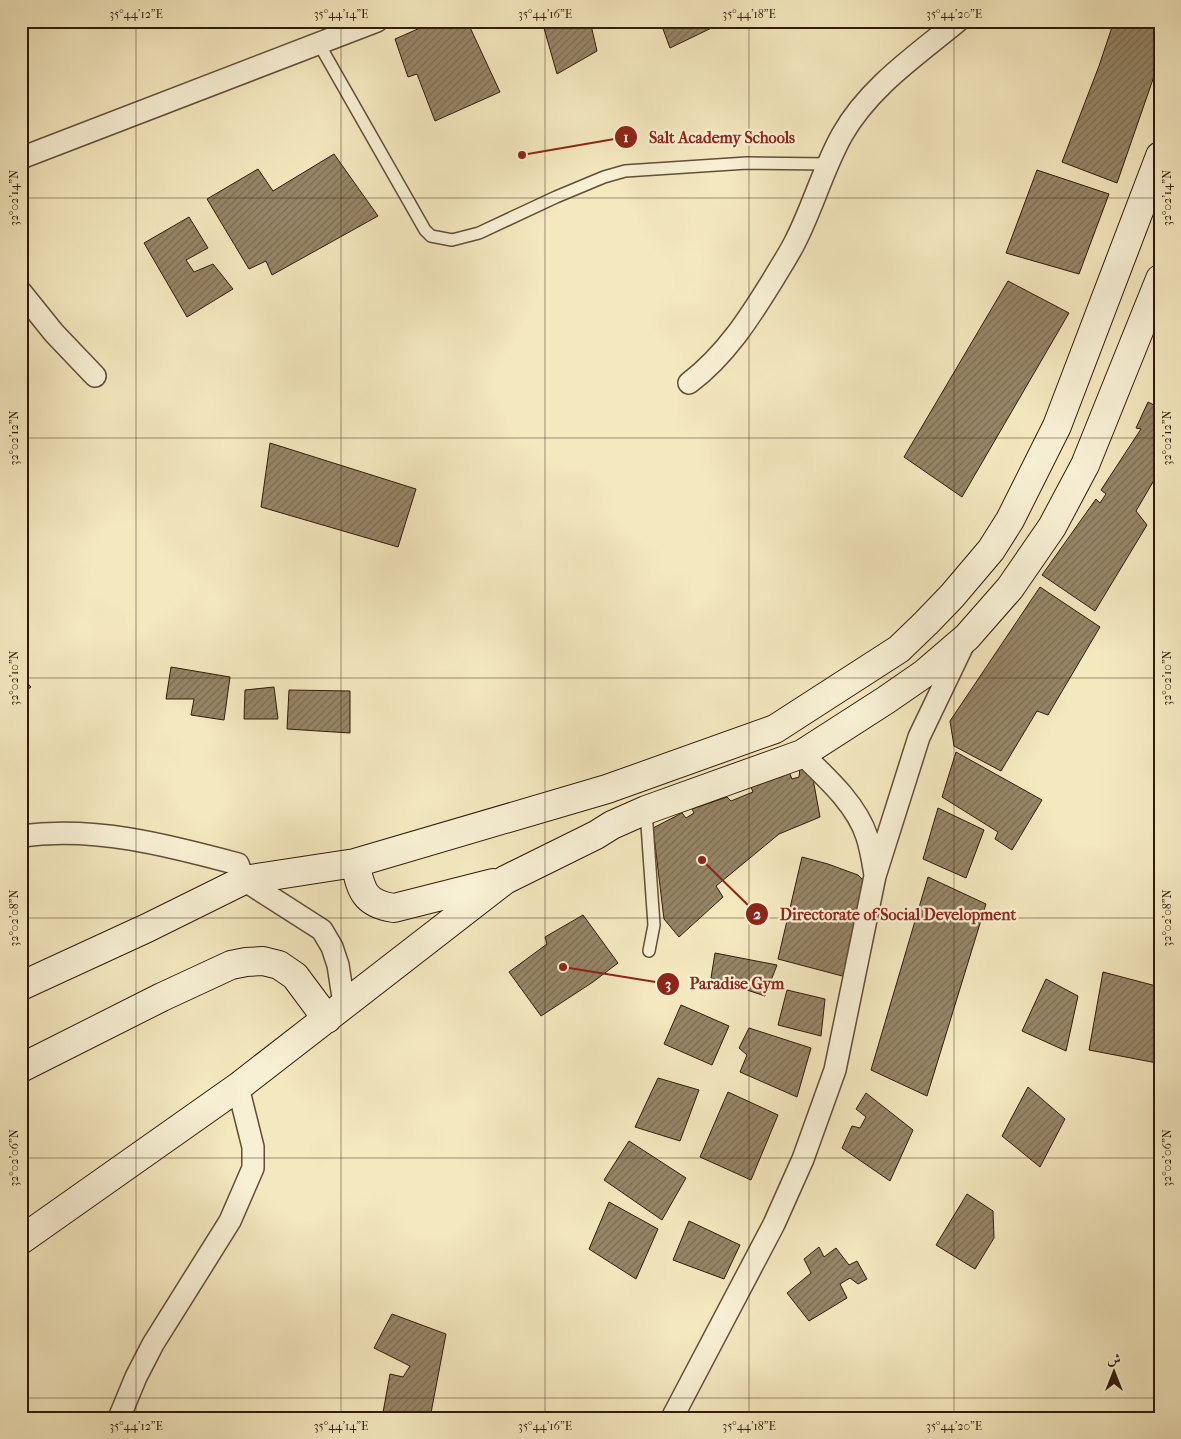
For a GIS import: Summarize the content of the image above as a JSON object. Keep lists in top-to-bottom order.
{
  "places": ["Salt Academy Schools", "Directorate of Social Development", "Paradise Gym"],
  "north": "top",
  "coordinates": [
    "35°44'12\"E",
    "35°44'14\"E",
    "35°44'16\"E",
    "35°44'18\"E",
    "35°44'20\"E",
    "32°02'14\"N",
    "32°02'12\"N",
    "32°02'10\"N",
    "32°02'08\"N",
    "32°02'06\"N"
  ]
}
